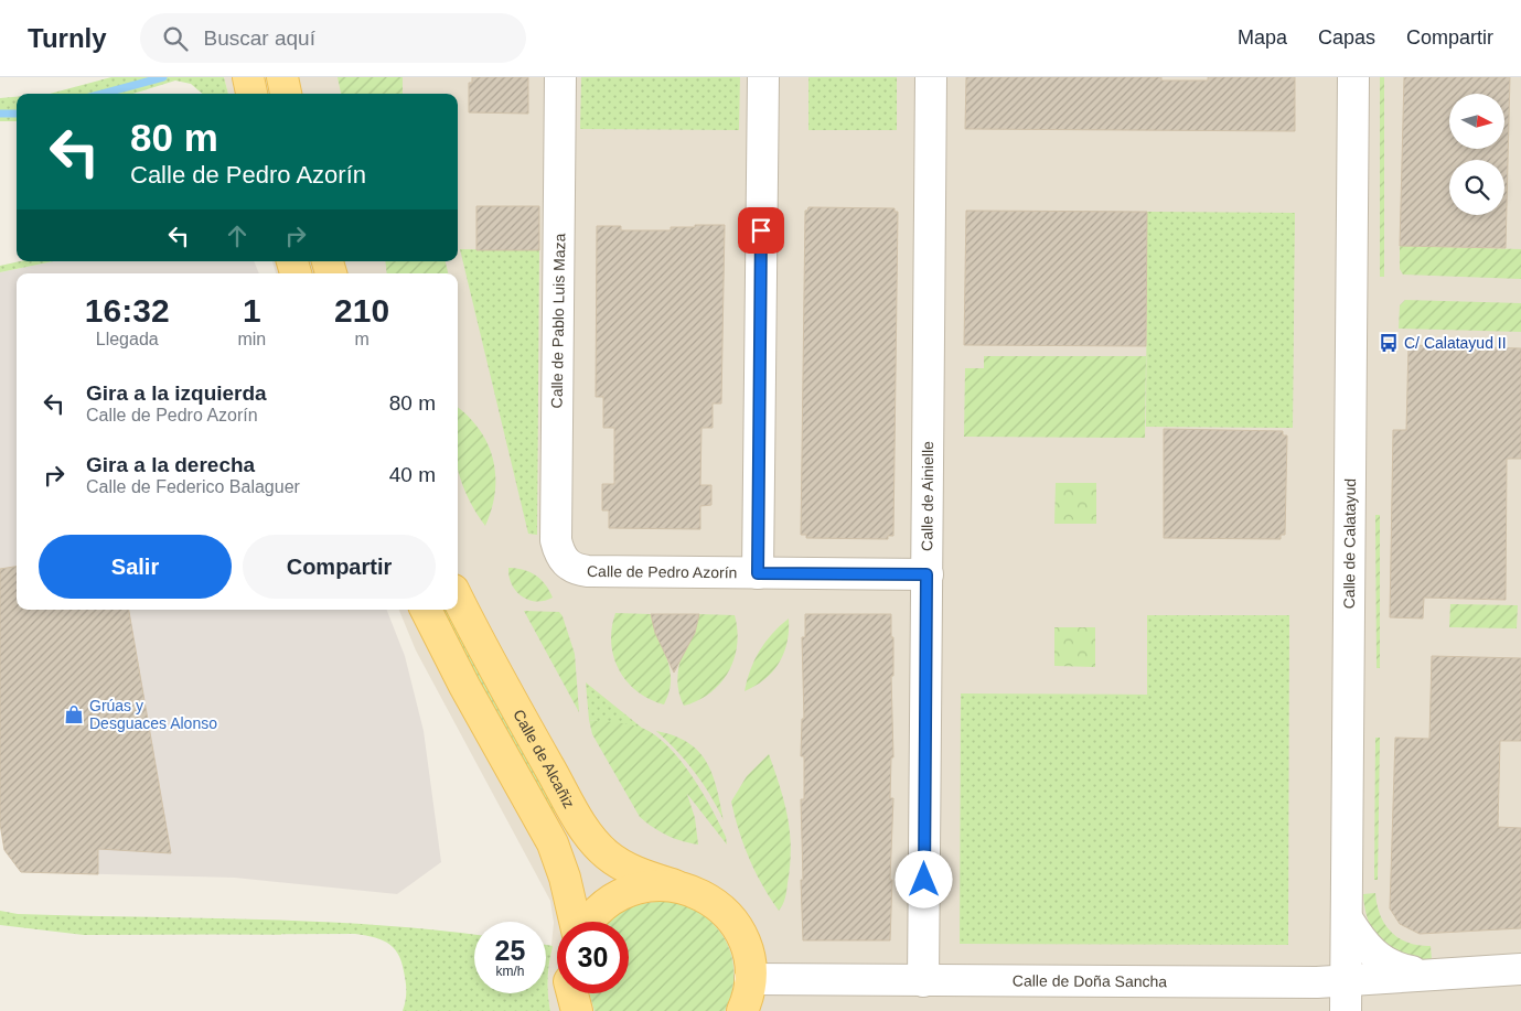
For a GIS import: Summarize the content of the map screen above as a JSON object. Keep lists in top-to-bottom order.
{
  "streets": {
    "main road": ["Calle de Alcañiz"],
    "street": [
      "Calle de Pablo Luis Maza",
      "Calle de Ainielle",
      "Calle de Calatayud",
      "Calle de Pedro Azorín",
      "Calle de Doña Sancha"
    ]
  },
  "crossings": [
    ["Calle de Pablo Luis Maza", "Calle de Pedro Azorín"],
    ["Calle de Ainielle", "Calle de Pedro Azorín"],
    ["Calle de Ainielle", "Calle de Doña Sancha"],
    ["Calle de Calatayud", "Calle de Doña Sancha"],
    ["Calle de Alcañiz", "Calle de Doña Sancha"]
  ],
  "places": {
    "bus stop": ["C/ Calatayud II"],
    "shop": ["Grúas y Desguaces Alonso"]
  },
  "north": "right",
  "page": {
    "header": "Turnly",
    "search": "Buscar aquí",
    "nav": ["Mapa", "Capas", "Compartir"],
    "turn": ["80 m", "Calle de Pedro Azorín"],
    "eta": [
      "16:32",
      "Llegada",
      "1",
      "min",
      "210",
      "m"
    ],
    "list": [
      {
        "name": "Gira a la izquierda",
        "note": "Calle de Pedro Azorín",
        "value": "80 m"
      },
      {
        "name": "Gira a la derecha",
        "note": "Calle de Federico Balaguer",
        "value": "40 m"
      }
    ],
    "buttons": ["Salir", "Compartir"],
    "speed": "25 km/h",
    "limit": "30"
  }
}
